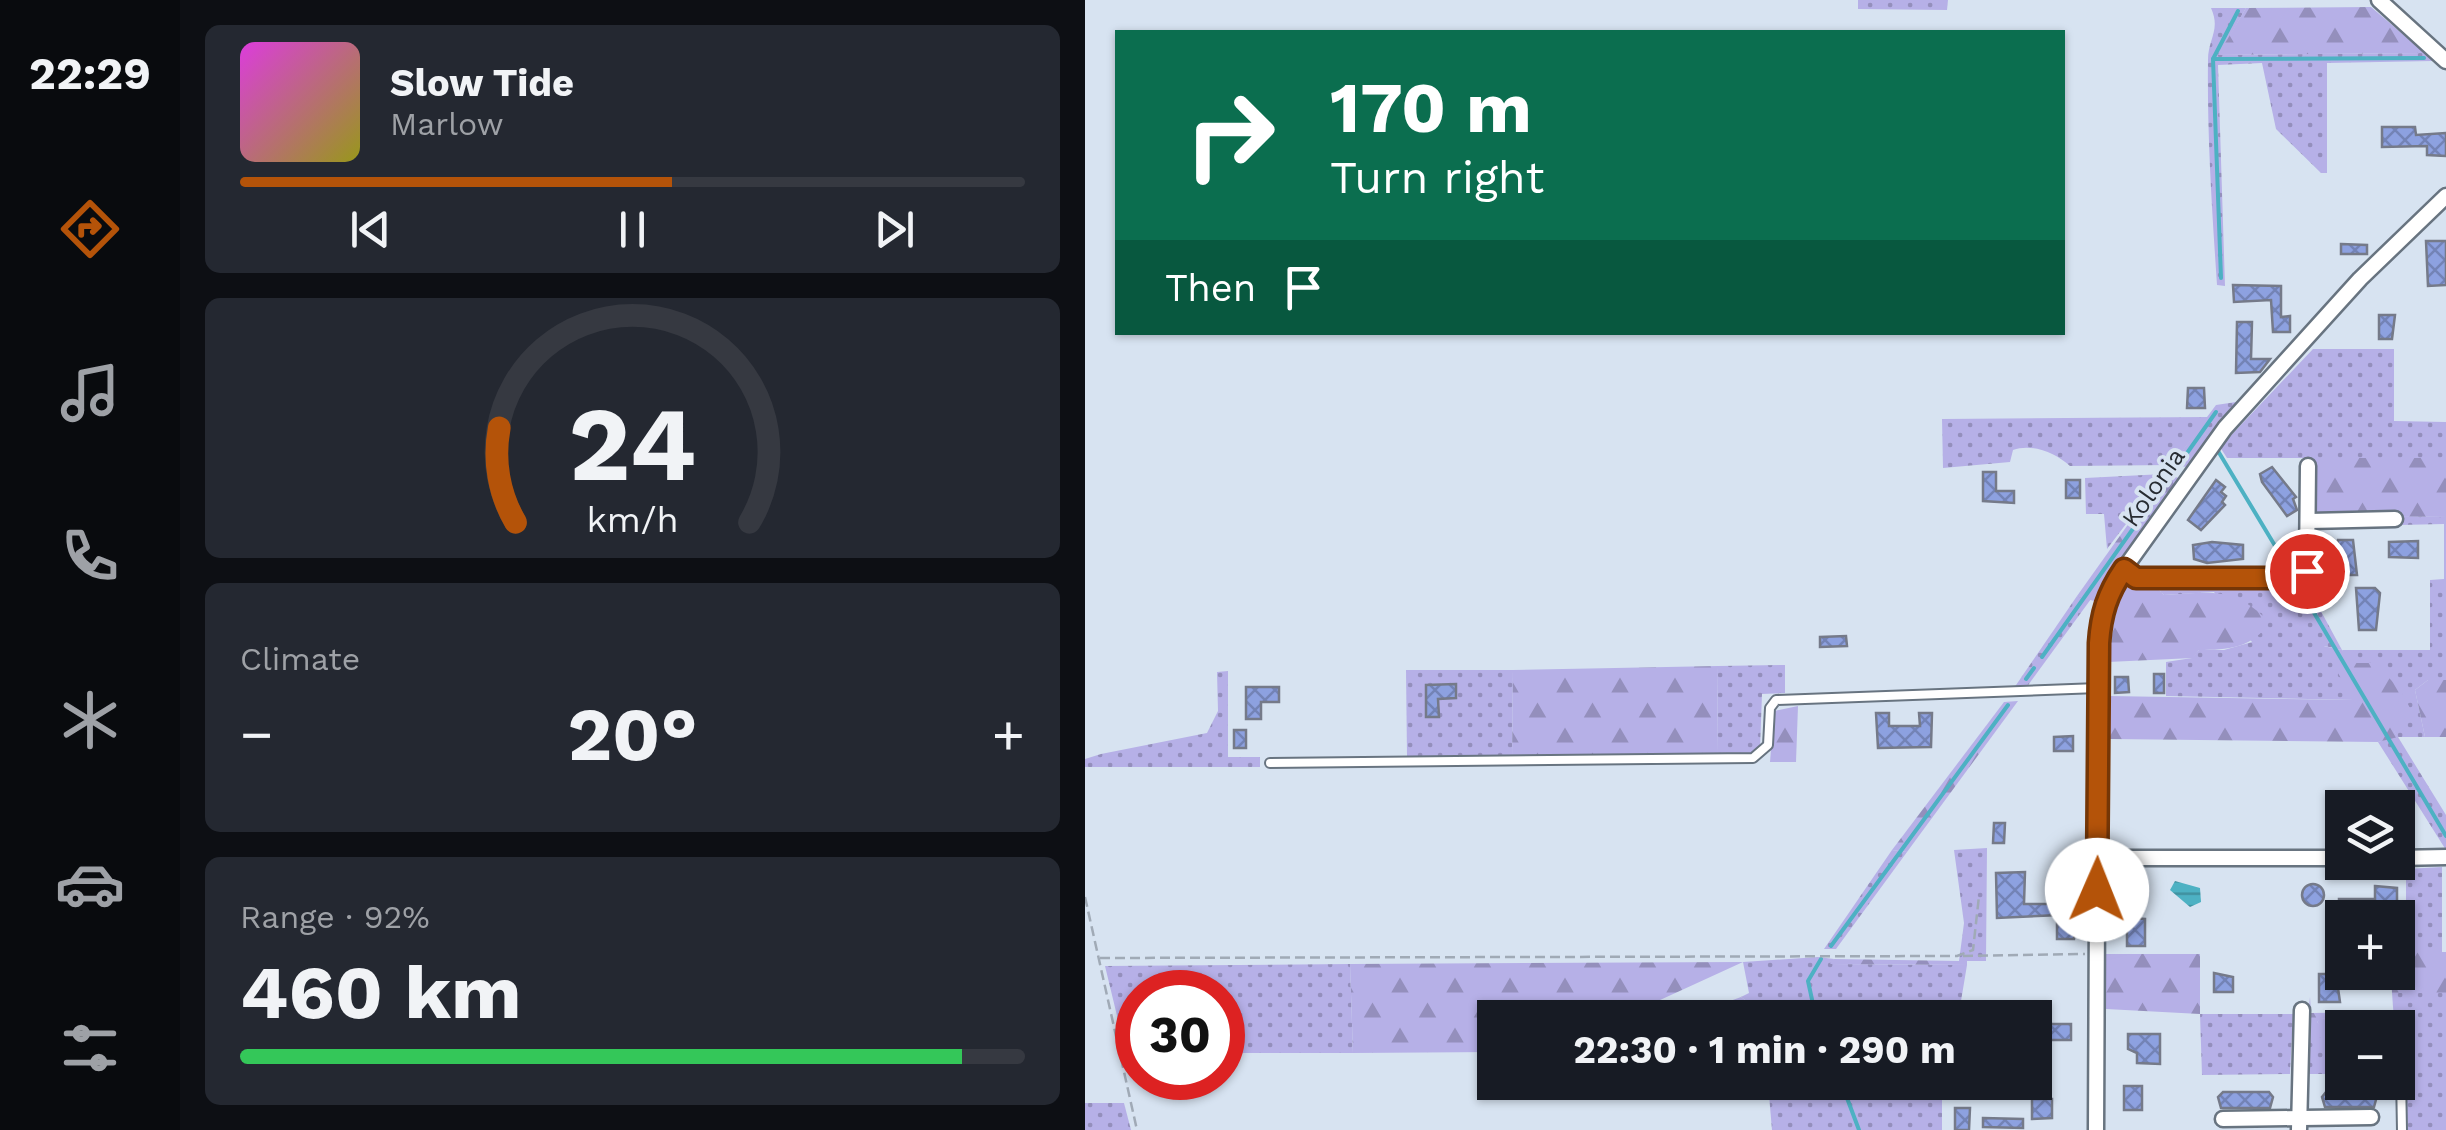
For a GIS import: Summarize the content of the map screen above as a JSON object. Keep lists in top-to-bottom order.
{
  "streets": {
    "street": ["Kolonia"]
  },
  "page": {
    "tabs": "22:29",
    "turn": ["170 m", "Turn right"],
    "song": ["Slow Tide", "Marlow"],
    "then": "Then",
    "tile": [
      "Climate",
      ["Range · 92%", "460 km"]
    ],
    "heat": ["−", "20°", "+"],
    "map_buttons": ["+", "−"],
    "limit": "30",
    "trip": "22:30 · 1 min · 290 m",
    "gauge": ["24", "km/h"]
  }
}
